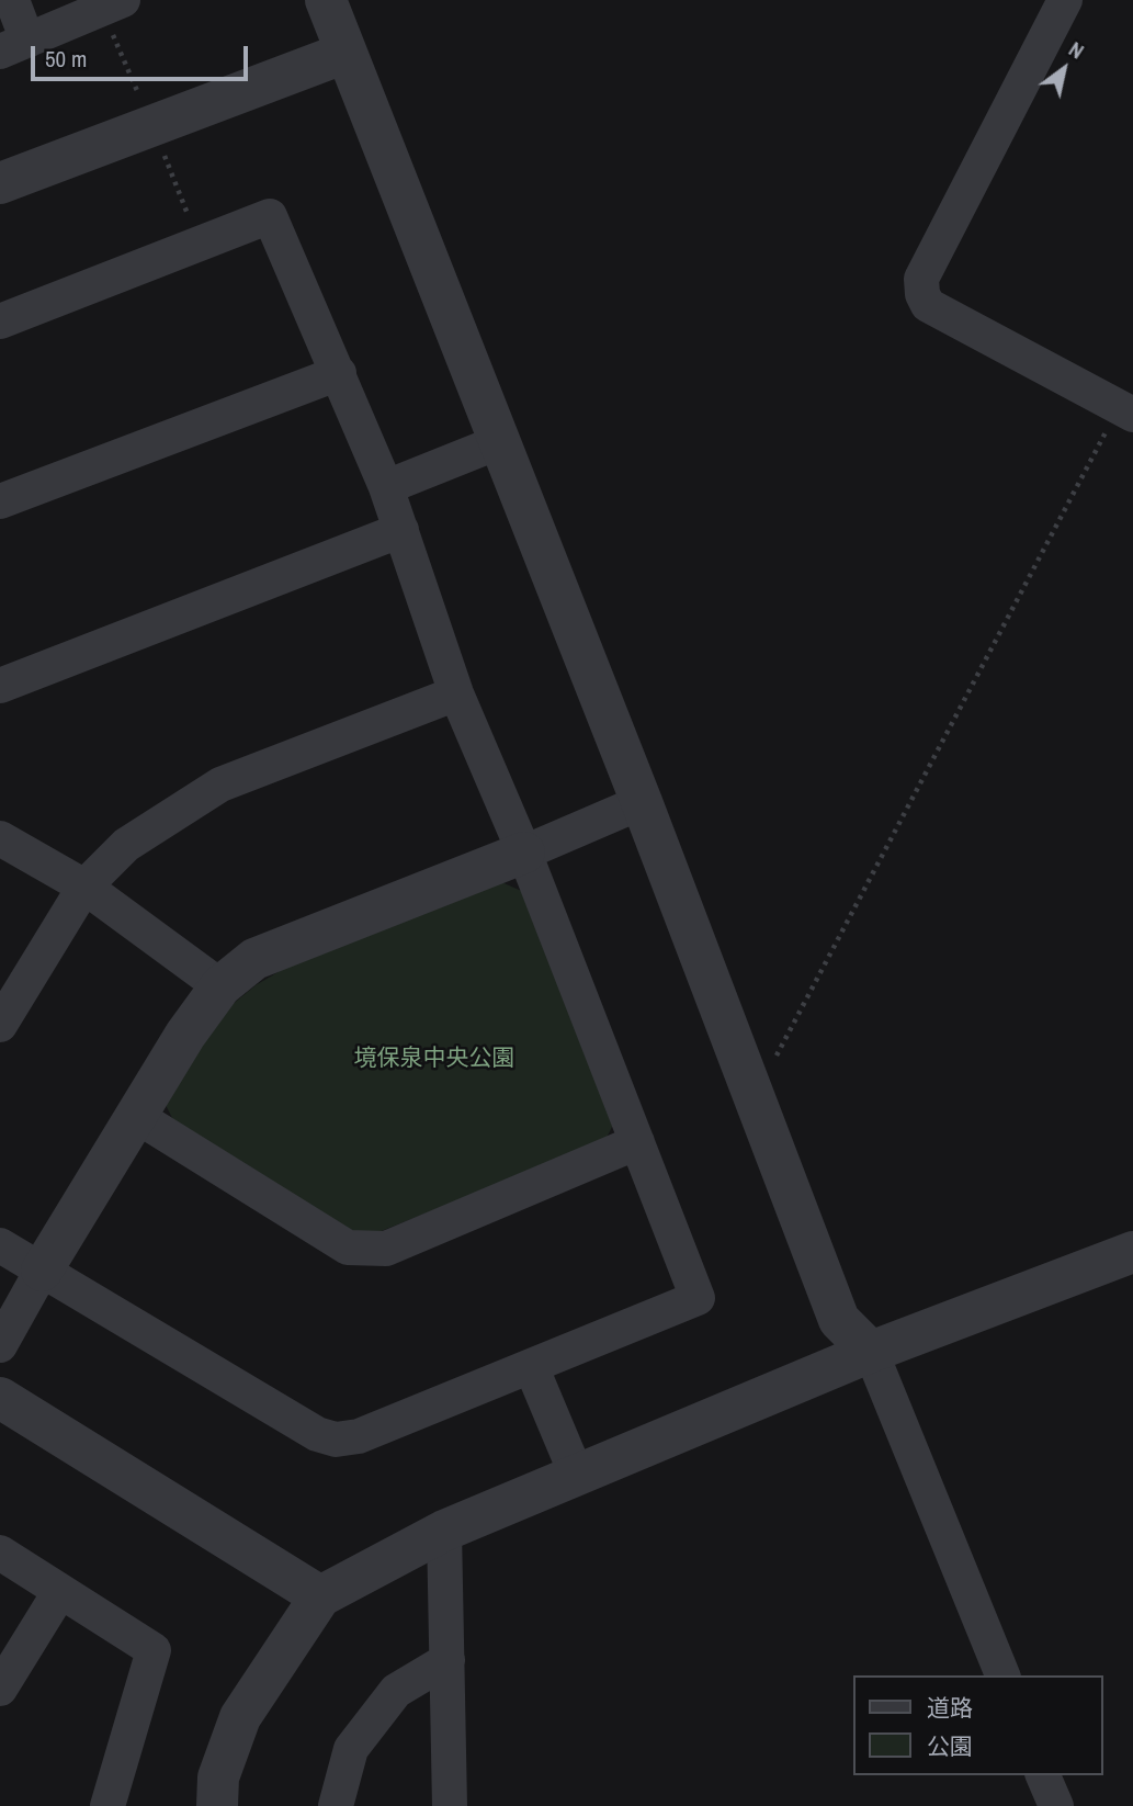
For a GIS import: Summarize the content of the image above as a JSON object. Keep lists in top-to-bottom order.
{
  "parks": ["境保泉中央公園"],
  "legend": ["道路", "公園"],
  "scale_bar": "50 m",
  "north": "top right"
}
